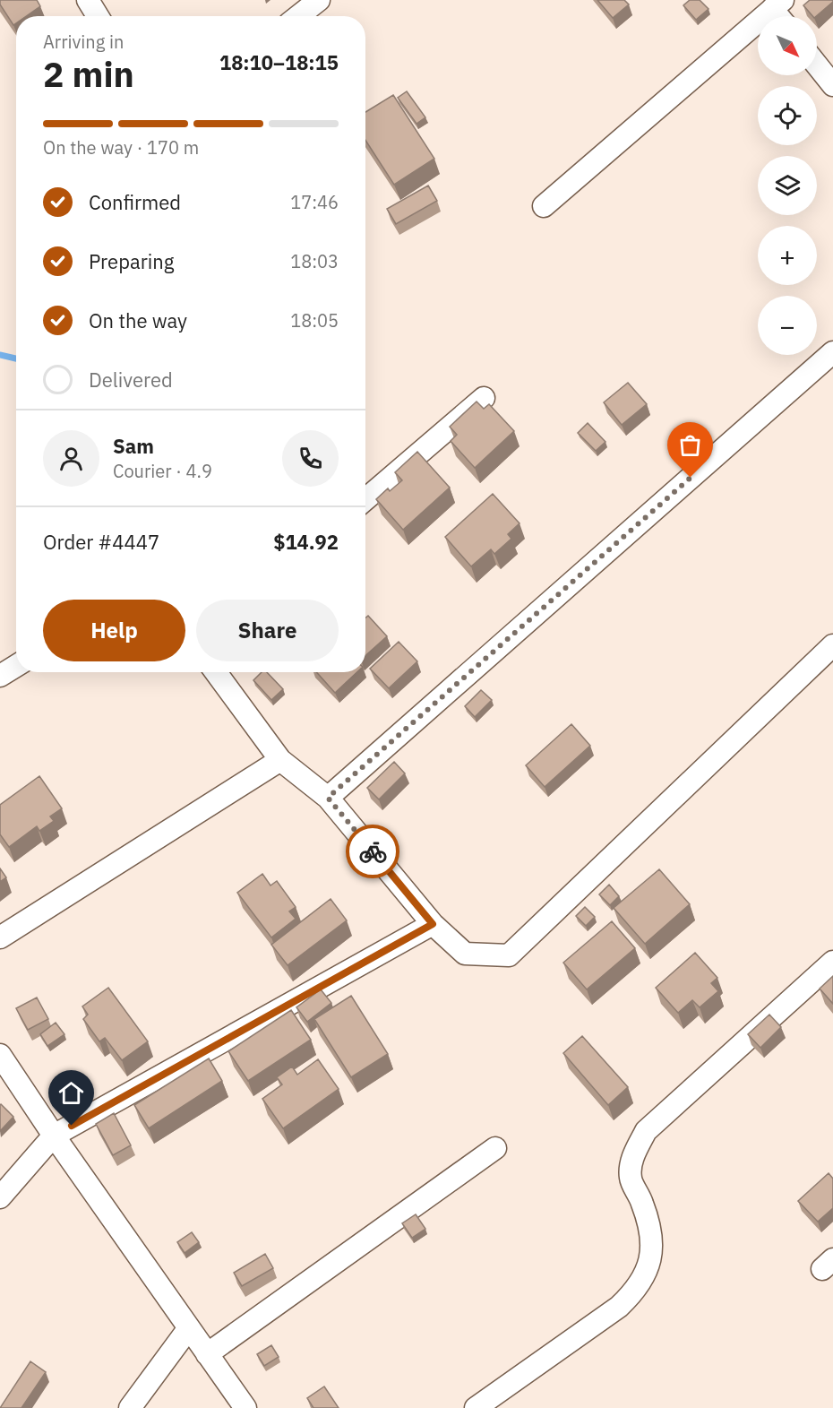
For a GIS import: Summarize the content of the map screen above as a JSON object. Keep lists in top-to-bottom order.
{
  "north": "bottom right",
  "page": {
    "map_buttons": ["+", "−"],
    "heading": ["2 min", "Arriving in", "18:10–18:15"],
    "panel": [
      "Sam",
      "Courier · 4.9",
      "Order #4447",
      "$14.92"
    ],
    "bar": "On the way · 170 m",
    "list": [
      ["Confirmed", "17:46"],
      ["Preparing", "18:03"],
      ["On the way", "18:05"],
      "Delivered"
    ],
    "buttons": ["Help", "Share"]
  }
}
